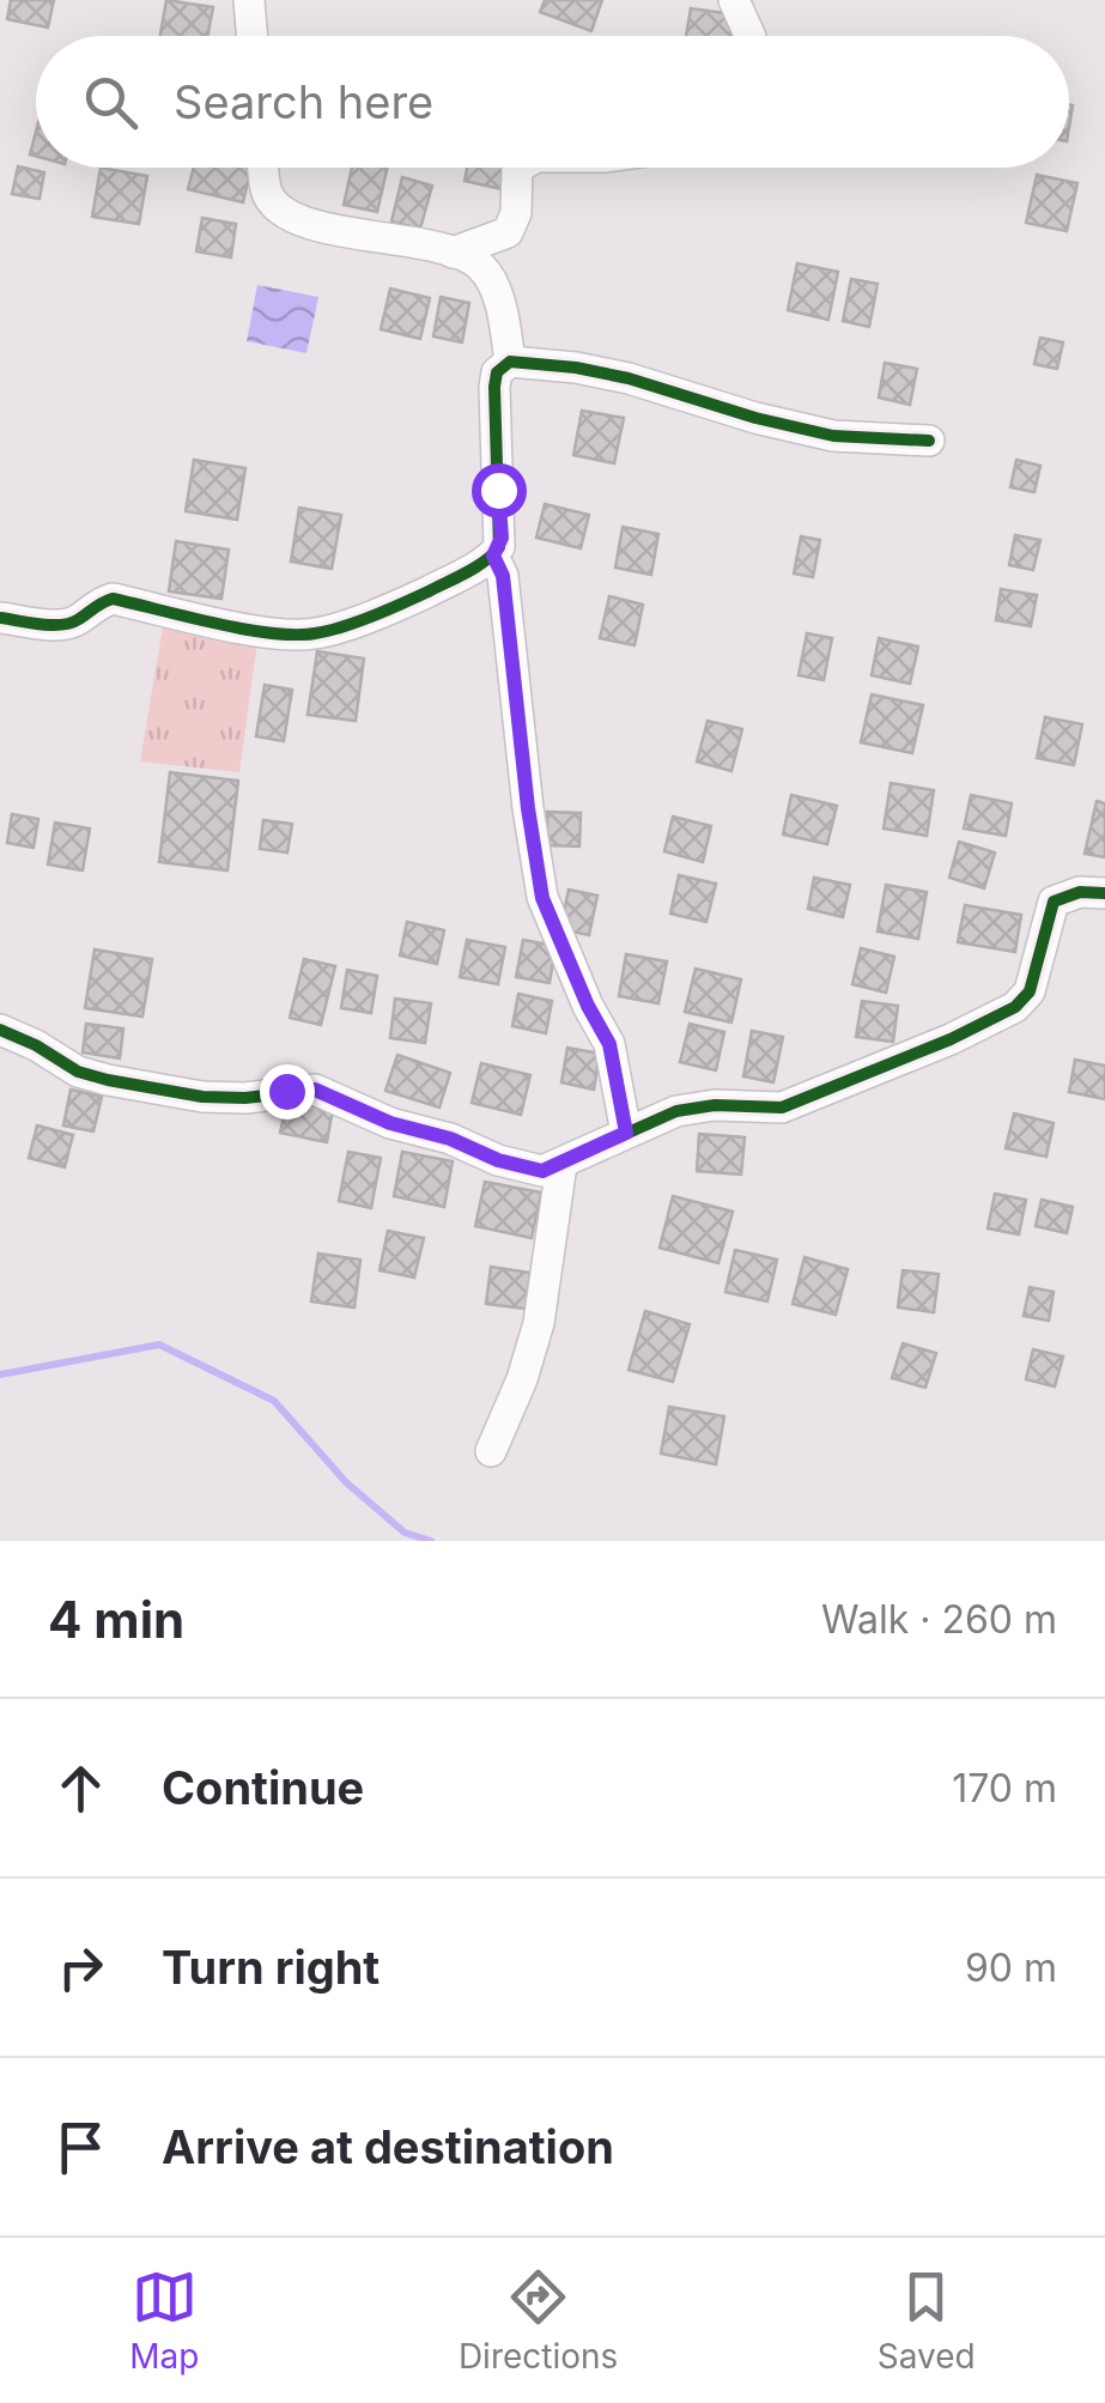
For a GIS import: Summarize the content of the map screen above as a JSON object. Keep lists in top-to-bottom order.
{
  "page": {
    "search": "Search here",
    "heading": ["4 min", "Walk · 260 m"],
    "list": [
      ["Continue", "170 m"],
      ["Turn right", "90 m"],
      "Arrive at destination"
    ],
    "nav": ["Map", "Directions", "Saved"]
  }
}
